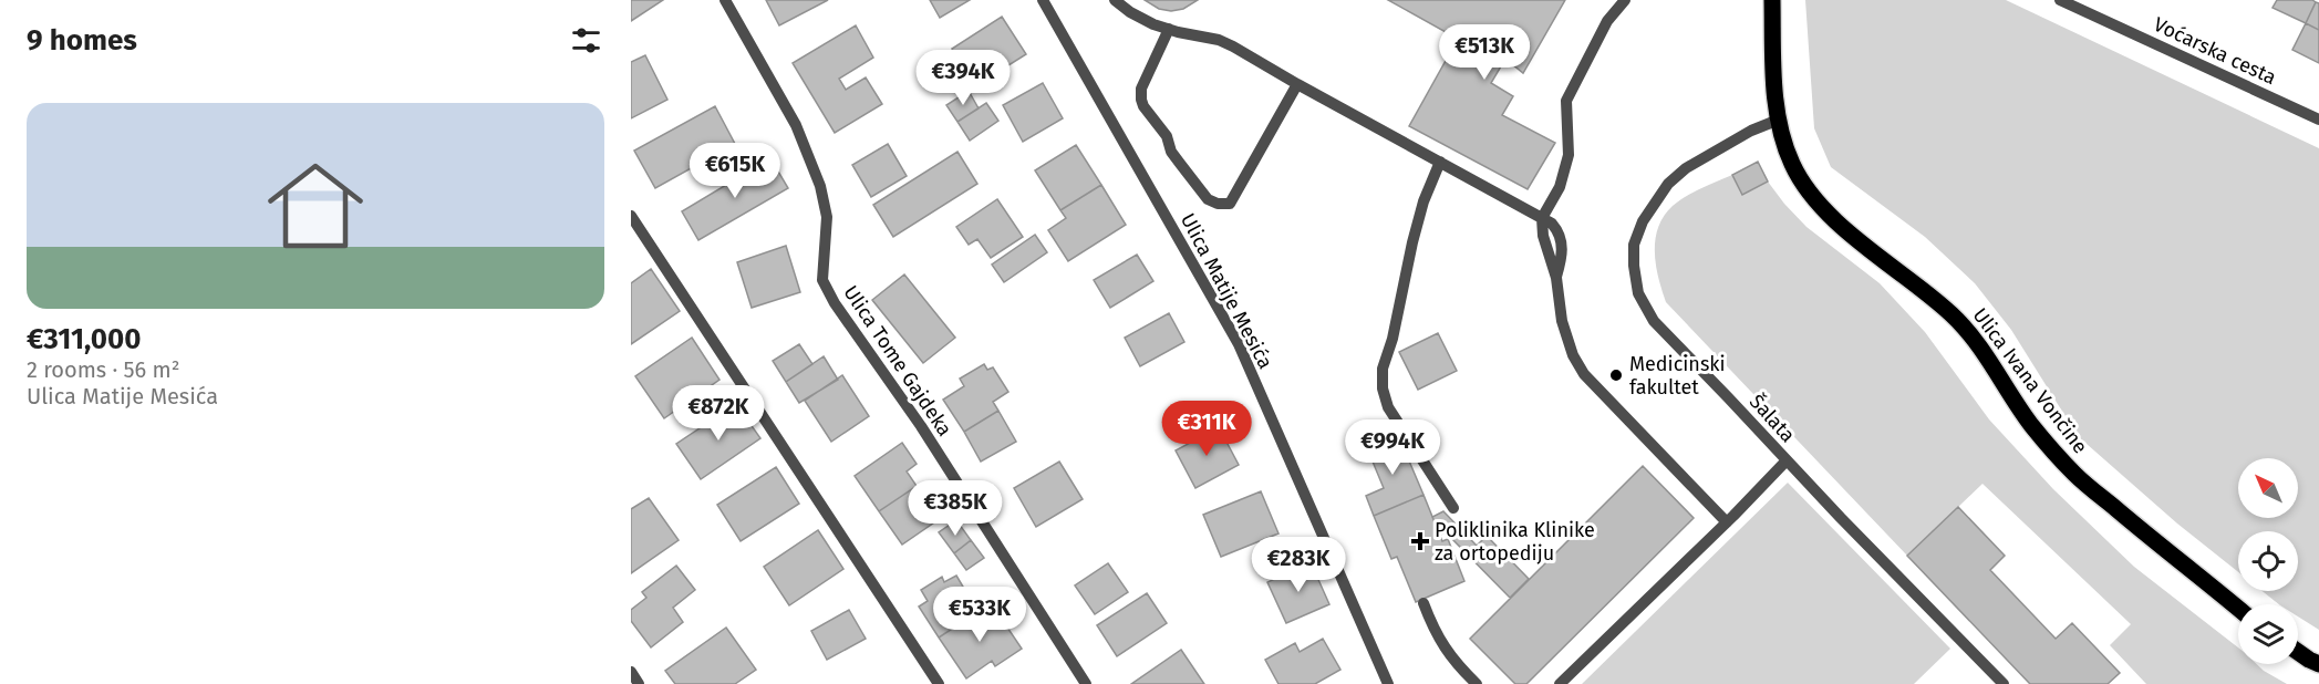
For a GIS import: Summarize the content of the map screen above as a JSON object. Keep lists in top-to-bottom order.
{
  "streets": {
    "main road": ["Ulica Ivana Vončine"],
    "street": [
      "Voćarska cesta",
      "Ulica Matije Mesića",
      "Ulica Tome Gajdeka",
      "Šalata"
    ]
  },
  "crossings": [
    ["Ulica Ivana Vončine", "Šalata"]
  ],
  "places": {
    "other": ["Medicinski fakultet"],
    "health": ["Poliklinika Klinike za ortopediju"]
  },
  "north": "top left",
  "page": {
    "heading": "9 homes",
    "price": [
      "€513K",
      "€394K",
      "€615K",
      "€872K",
      "€311K",
      "€994K",
      "€385K",
      "€283K",
      "€533K"
    ],
    "list": [
      {
        "name": "€311,000",
        "note": "2 rooms · 56 m² · Ulica Matije Mesića"
      }
    ]
  }
}
